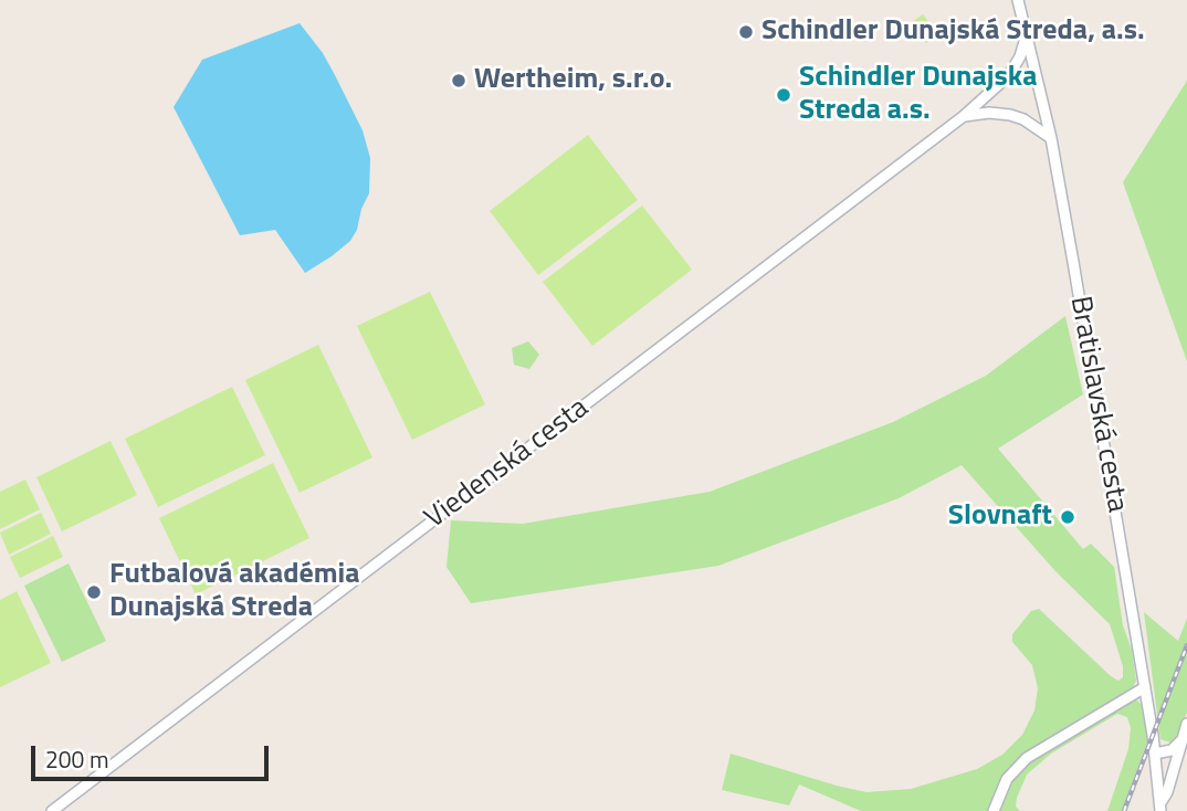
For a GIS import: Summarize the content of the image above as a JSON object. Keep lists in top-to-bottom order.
{
  "streets": {
    "street": ["Bratislavská cesta", "Viedenská cesta"]
  },
  "crossings": [
    ["Bratislavská cesta", "Viedenská cesta"]
  ],
  "places": [
    "Schindler Dunajská Streda, a.s.",
    "Wertheim, s.r.o.",
    "Schindler Dunajska Streda a.s.",
    "Slovnaft",
    "Futbalová akadémia Dunajská Streda"
  ],
  "scale_bar": "200 m"
}
